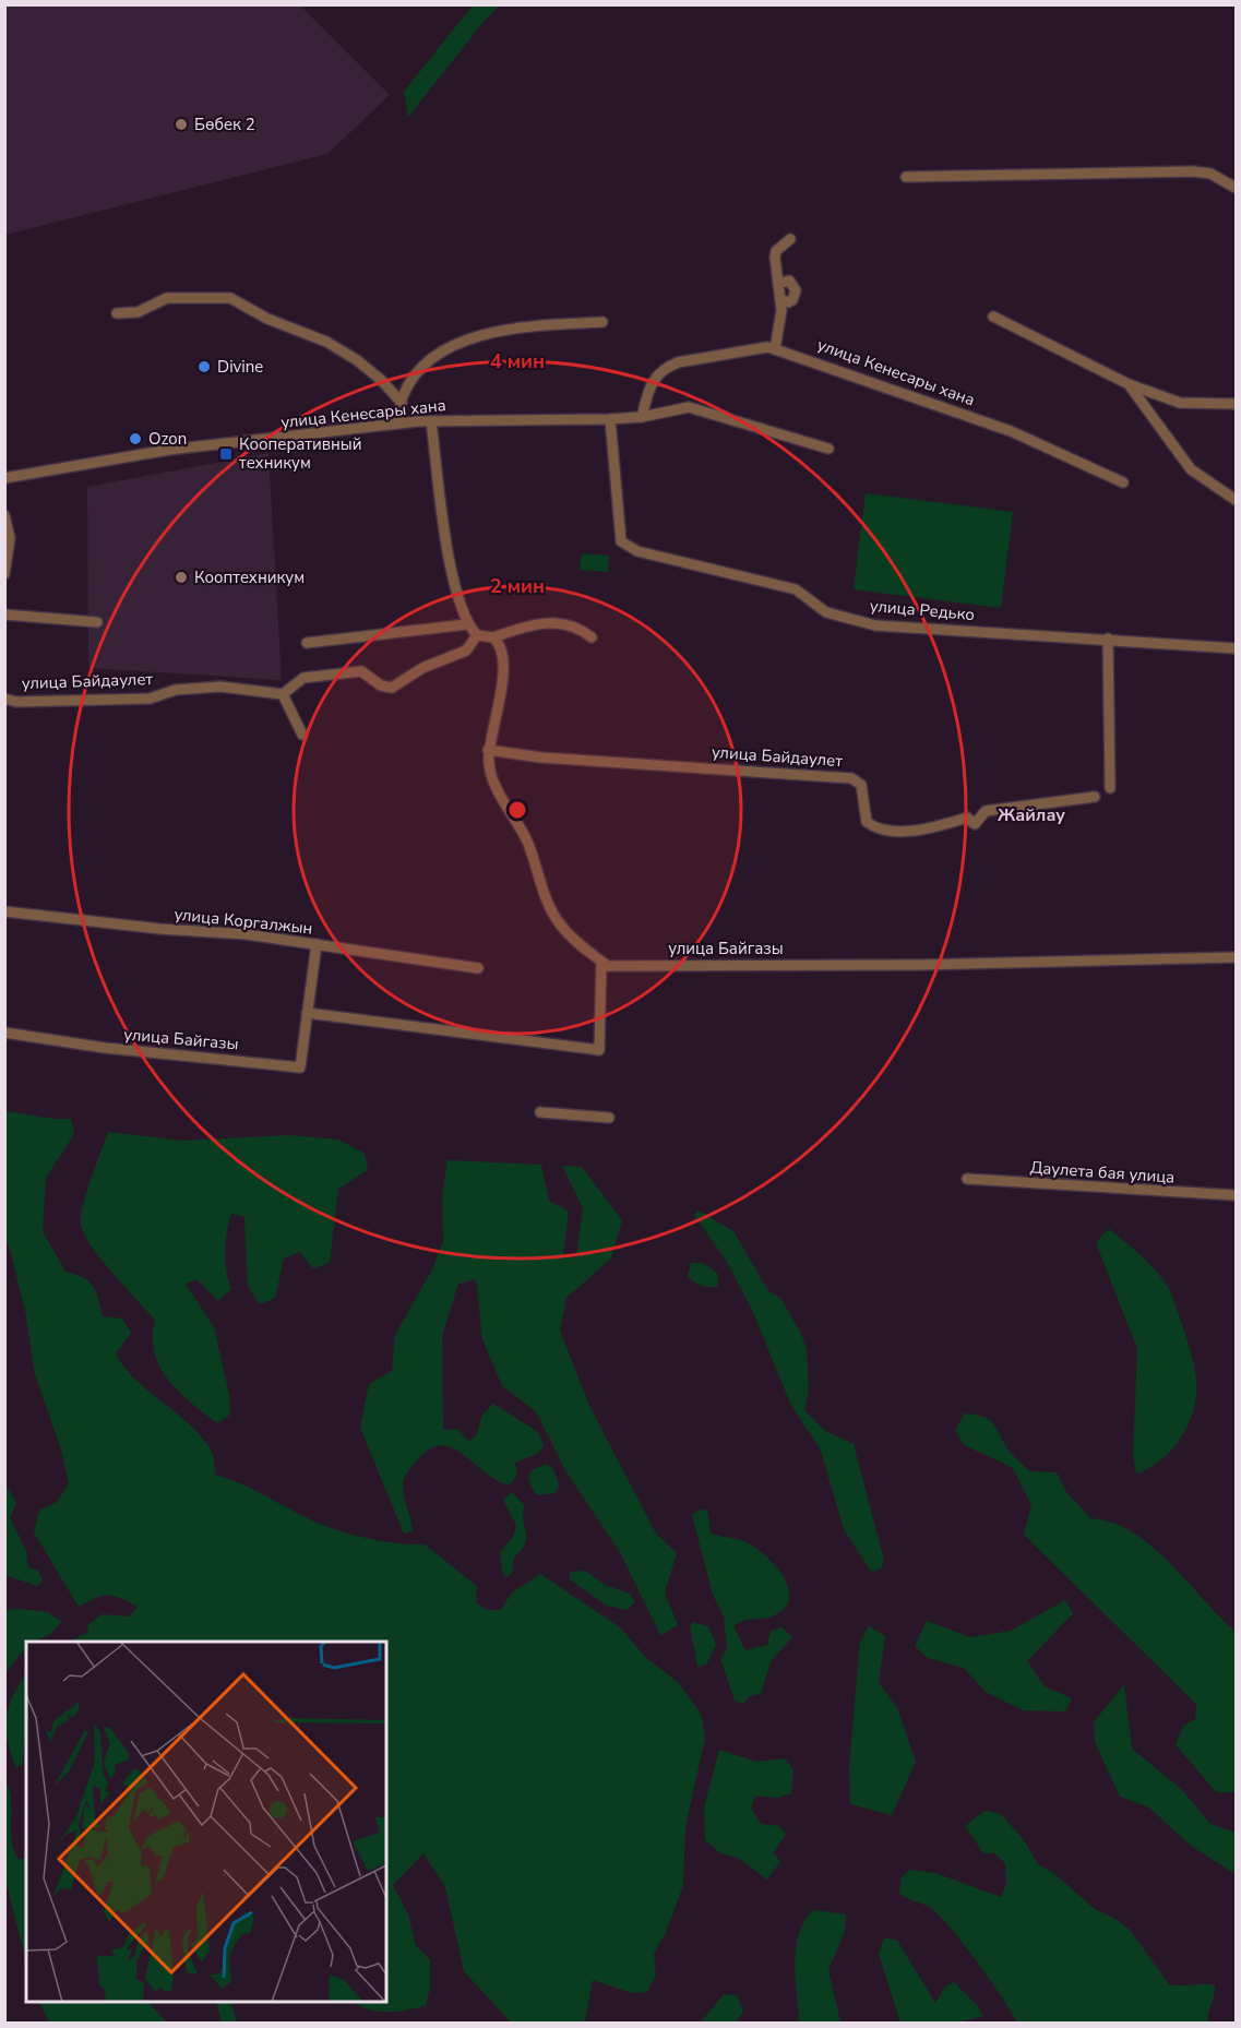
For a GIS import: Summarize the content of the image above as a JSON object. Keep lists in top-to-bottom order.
{
  "streets": {
    "street": [
      "улица Кенесары хана",
      "улица Редько",
      "улица Байдаулет",
      "улица Коргалжын",
      "улица Байгазы",
      "Даулета бая улица"
    ]
  },
  "crossings": [
    ["улица Кенесары хана", "улица Редько"],
    ["улица Коргалжын", "улица Байгазы"]
  ],
  "districts": ["Жайлау"],
  "places": {
    "other": [
      "Бөбек 2",
      "Divine",
      "Ozon",
      "Кооптехникум"
    ],
    "transit": ["Кооперативный техникум"]
  },
  "rings": ["4 мин", "2 мин"]
}
